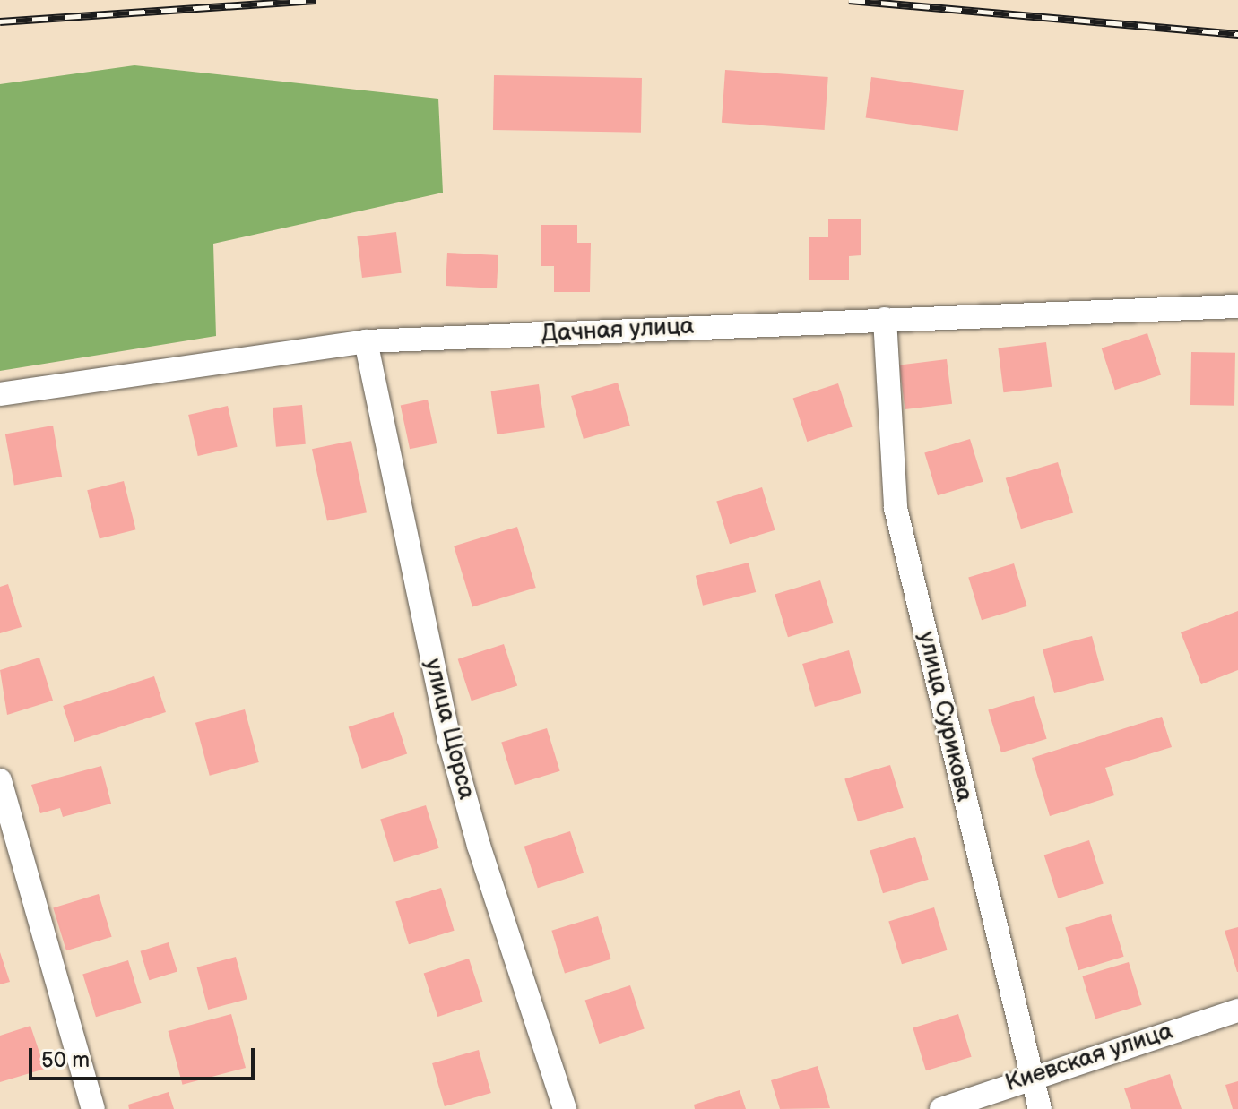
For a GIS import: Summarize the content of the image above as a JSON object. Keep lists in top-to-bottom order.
{
  "streets": {
    "street": [
      "Дачная улица",
      "улица Сурикова",
      "улица Щорса",
      "Киевская улица"
    ]
  },
  "crossings": [
    ["Дачная улица", "улица Сурикова"],
    ["Дачная улица", "улица Щорса"],
    ["улица Сурикова", "Киевская улица"]
  ],
  "scale_bar": "50 m"
}
